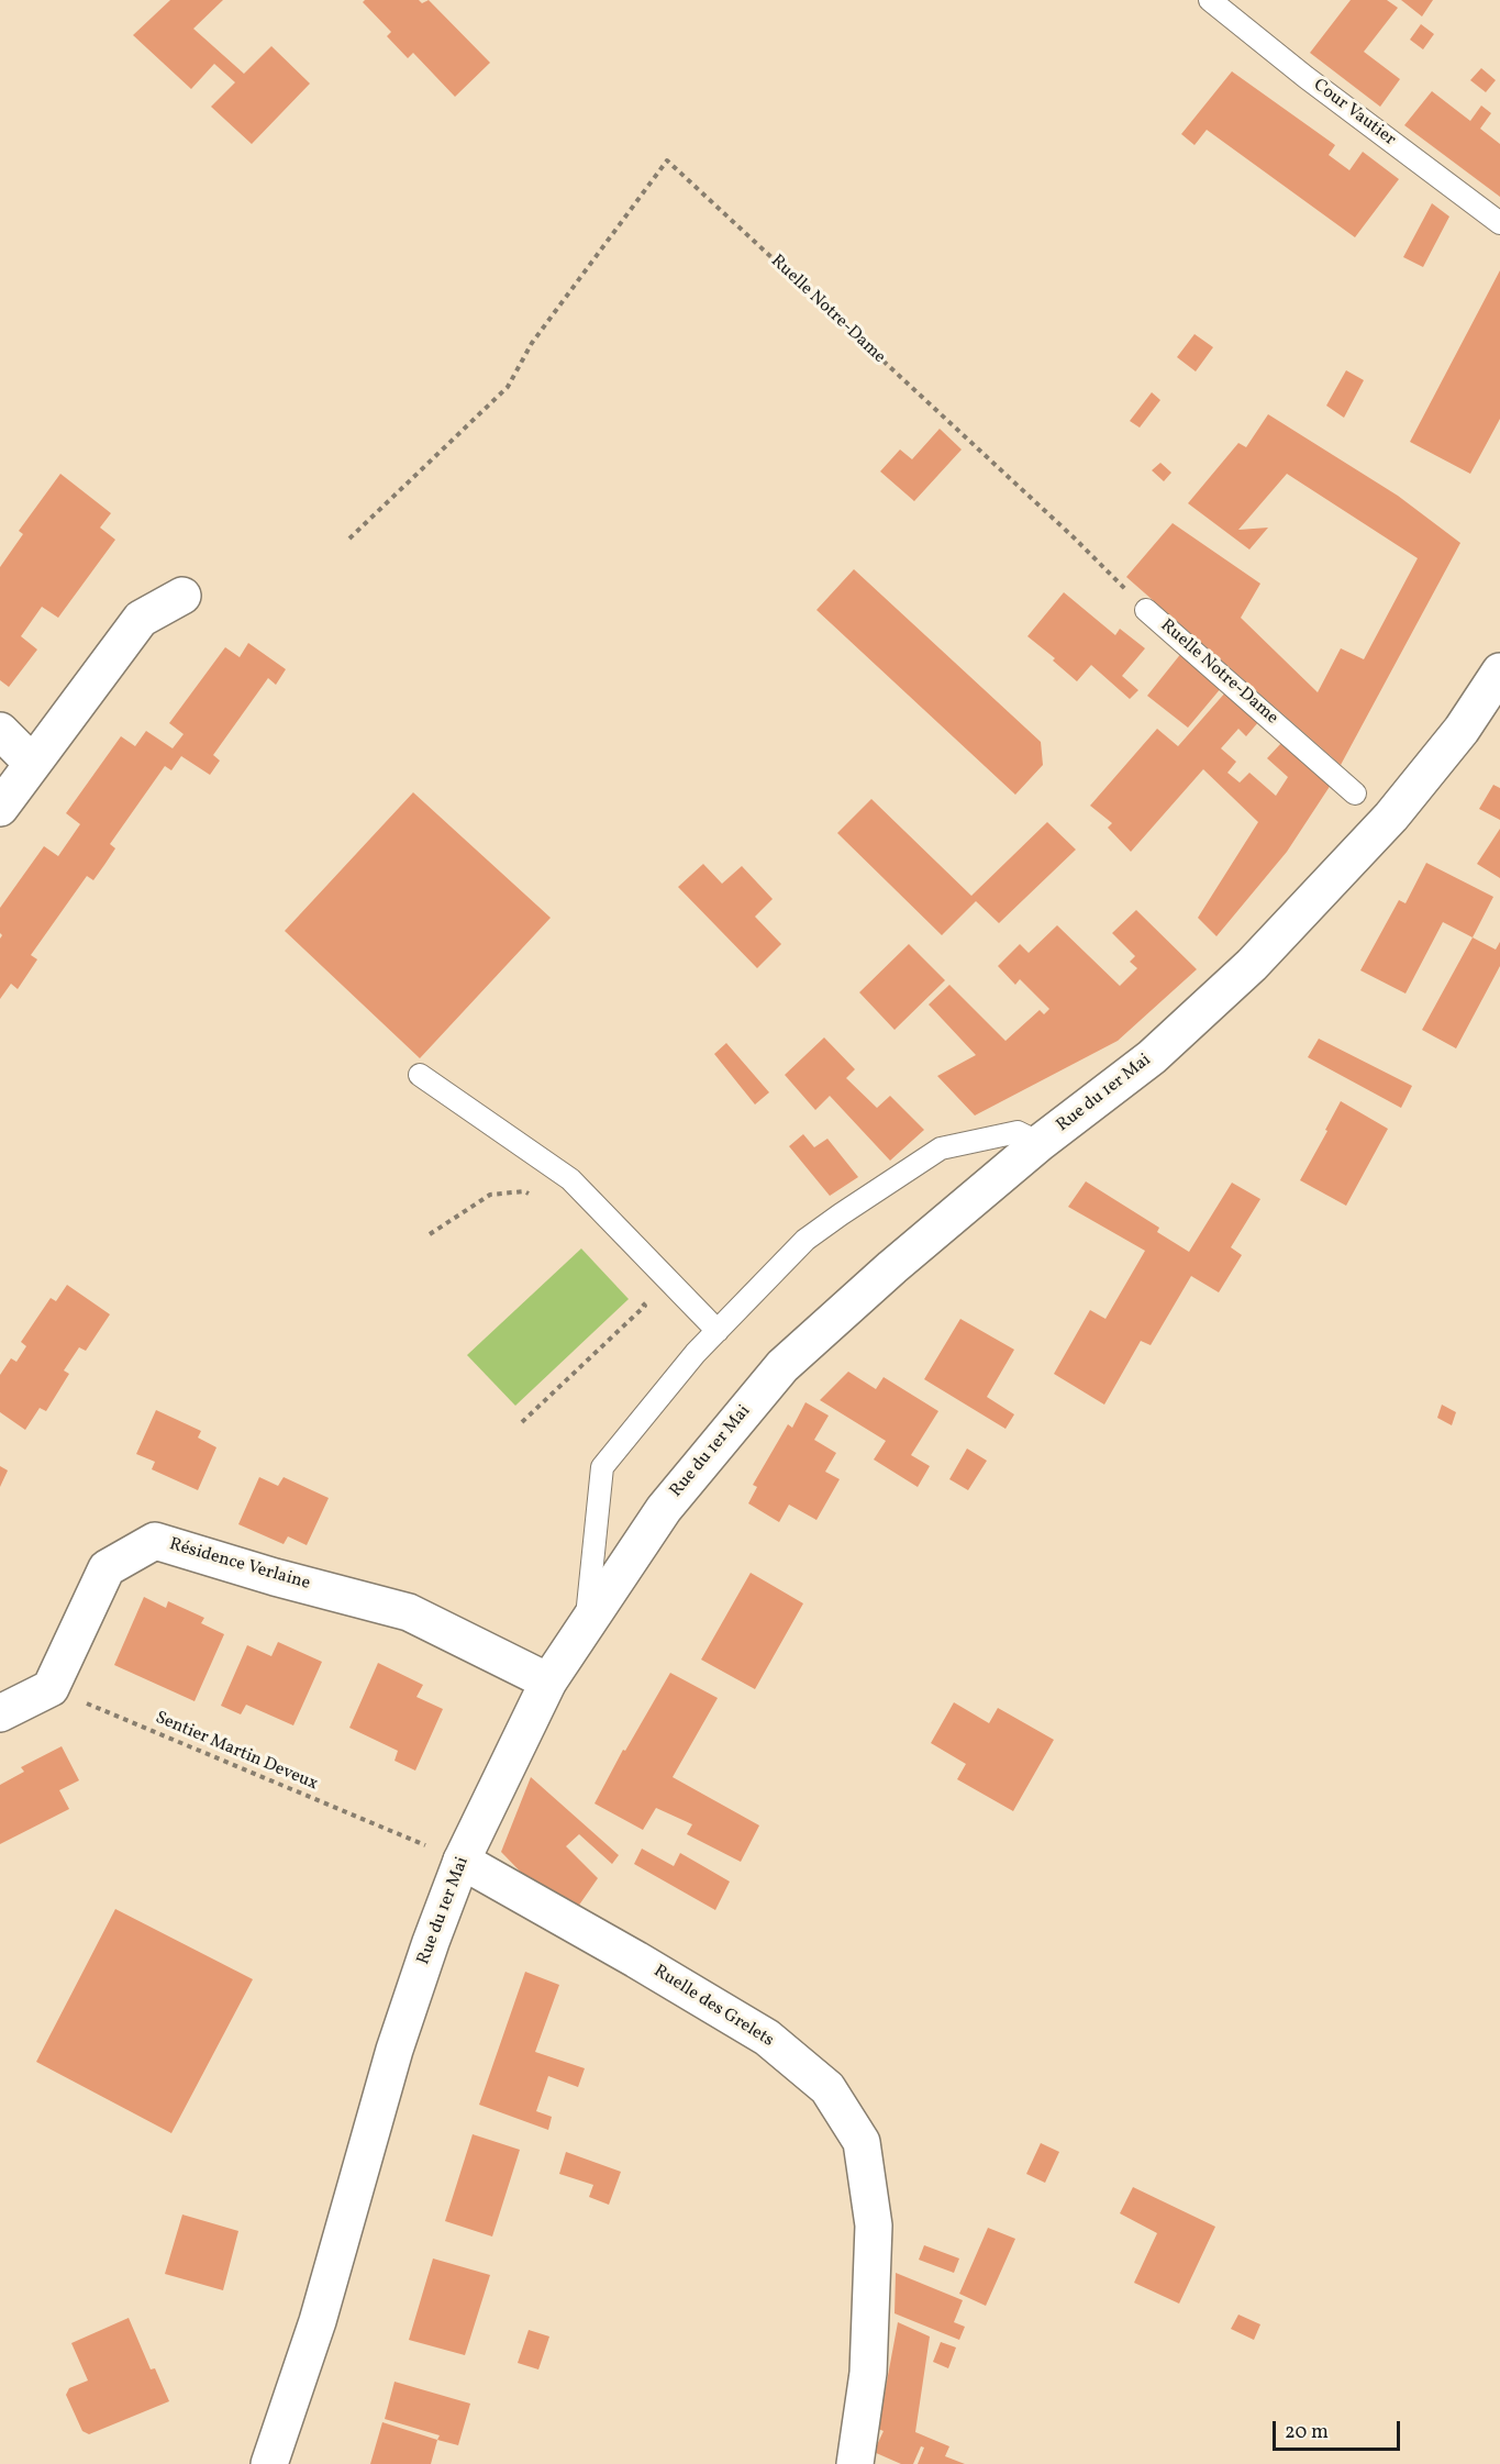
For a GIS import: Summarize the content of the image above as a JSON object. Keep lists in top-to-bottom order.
{
  "streets": {
    "street": ["Rue du 1er Mai", "Résidence Verlaine", "Ruelle des Grelets"],
    "lane": ["Cour Vautier", "Ruelle Notre-Dame"],
    "path": ["Sentier Martin Deveux"]
  },
  "crossings": [
    ["Rue du 1er Mai", "Résidence Verlaine"],
    ["Rue du 1er Mai", "Sentier Martin Deveux"],
    ["Rue du 1er Mai", "Ruelle des Grelets"],
    ["Résidence Verlaine", "Sentier Martin Deveux"],
    ["Sentier Martin Deveux", "Ruelle des Grelets"]
  ],
  "scale_bar": "20 m"
}
